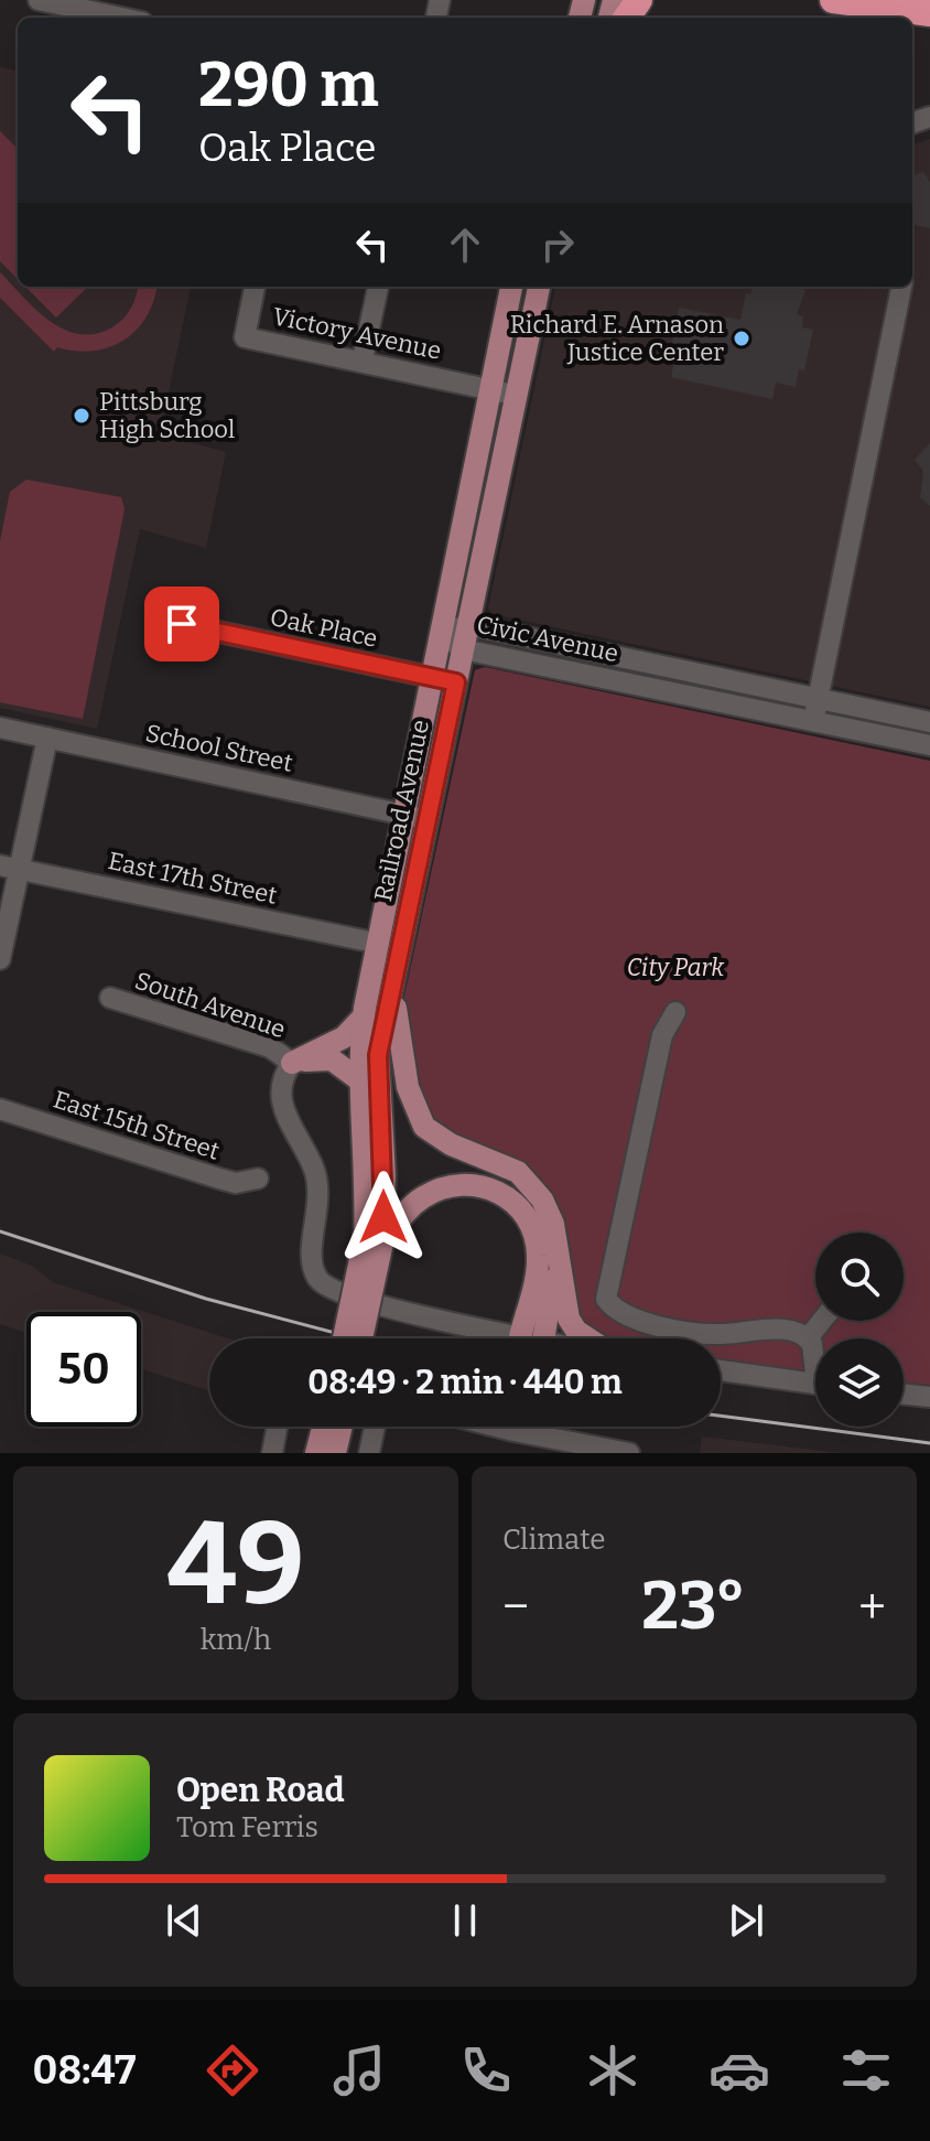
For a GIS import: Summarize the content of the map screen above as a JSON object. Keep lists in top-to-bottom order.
{
  "streets": {
    "main road": ["Railroad Avenue"],
    "street": [
      "Victory Avenue",
      "Oak Place",
      "Civic Avenue",
      "School Street",
      "East 17th Street",
      "South Avenue",
      "East 15th Street"
    ]
  },
  "crossings": [
    ["Victory Avenue", "Railroad Avenue"],
    ["Oak Place", "Railroad Avenue"],
    ["Civic Avenue", "Railroad Avenue"],
    ["School Street", "Railroad Avenue"],
    ["Railroad Avenue", "East 17th Street"]
  ],
  "parks": ["City Park"],
  "places": ["Richard E. Arnason Justice Center", "Pittsburg High School"],
  "page": {
    "turn": ["290 m", "Oak Place"],
    "limit": "50",
    "trip": "08:49 · 2 min · 440 m",
    "tile": [
      ["49", "km/h"],
      "Climate"
    ],
    "heat": ["−", "23°", "+"],
    "song": ["Open Road", "Tom Ferris"],
    "tabs": "08:47"
  }
}
